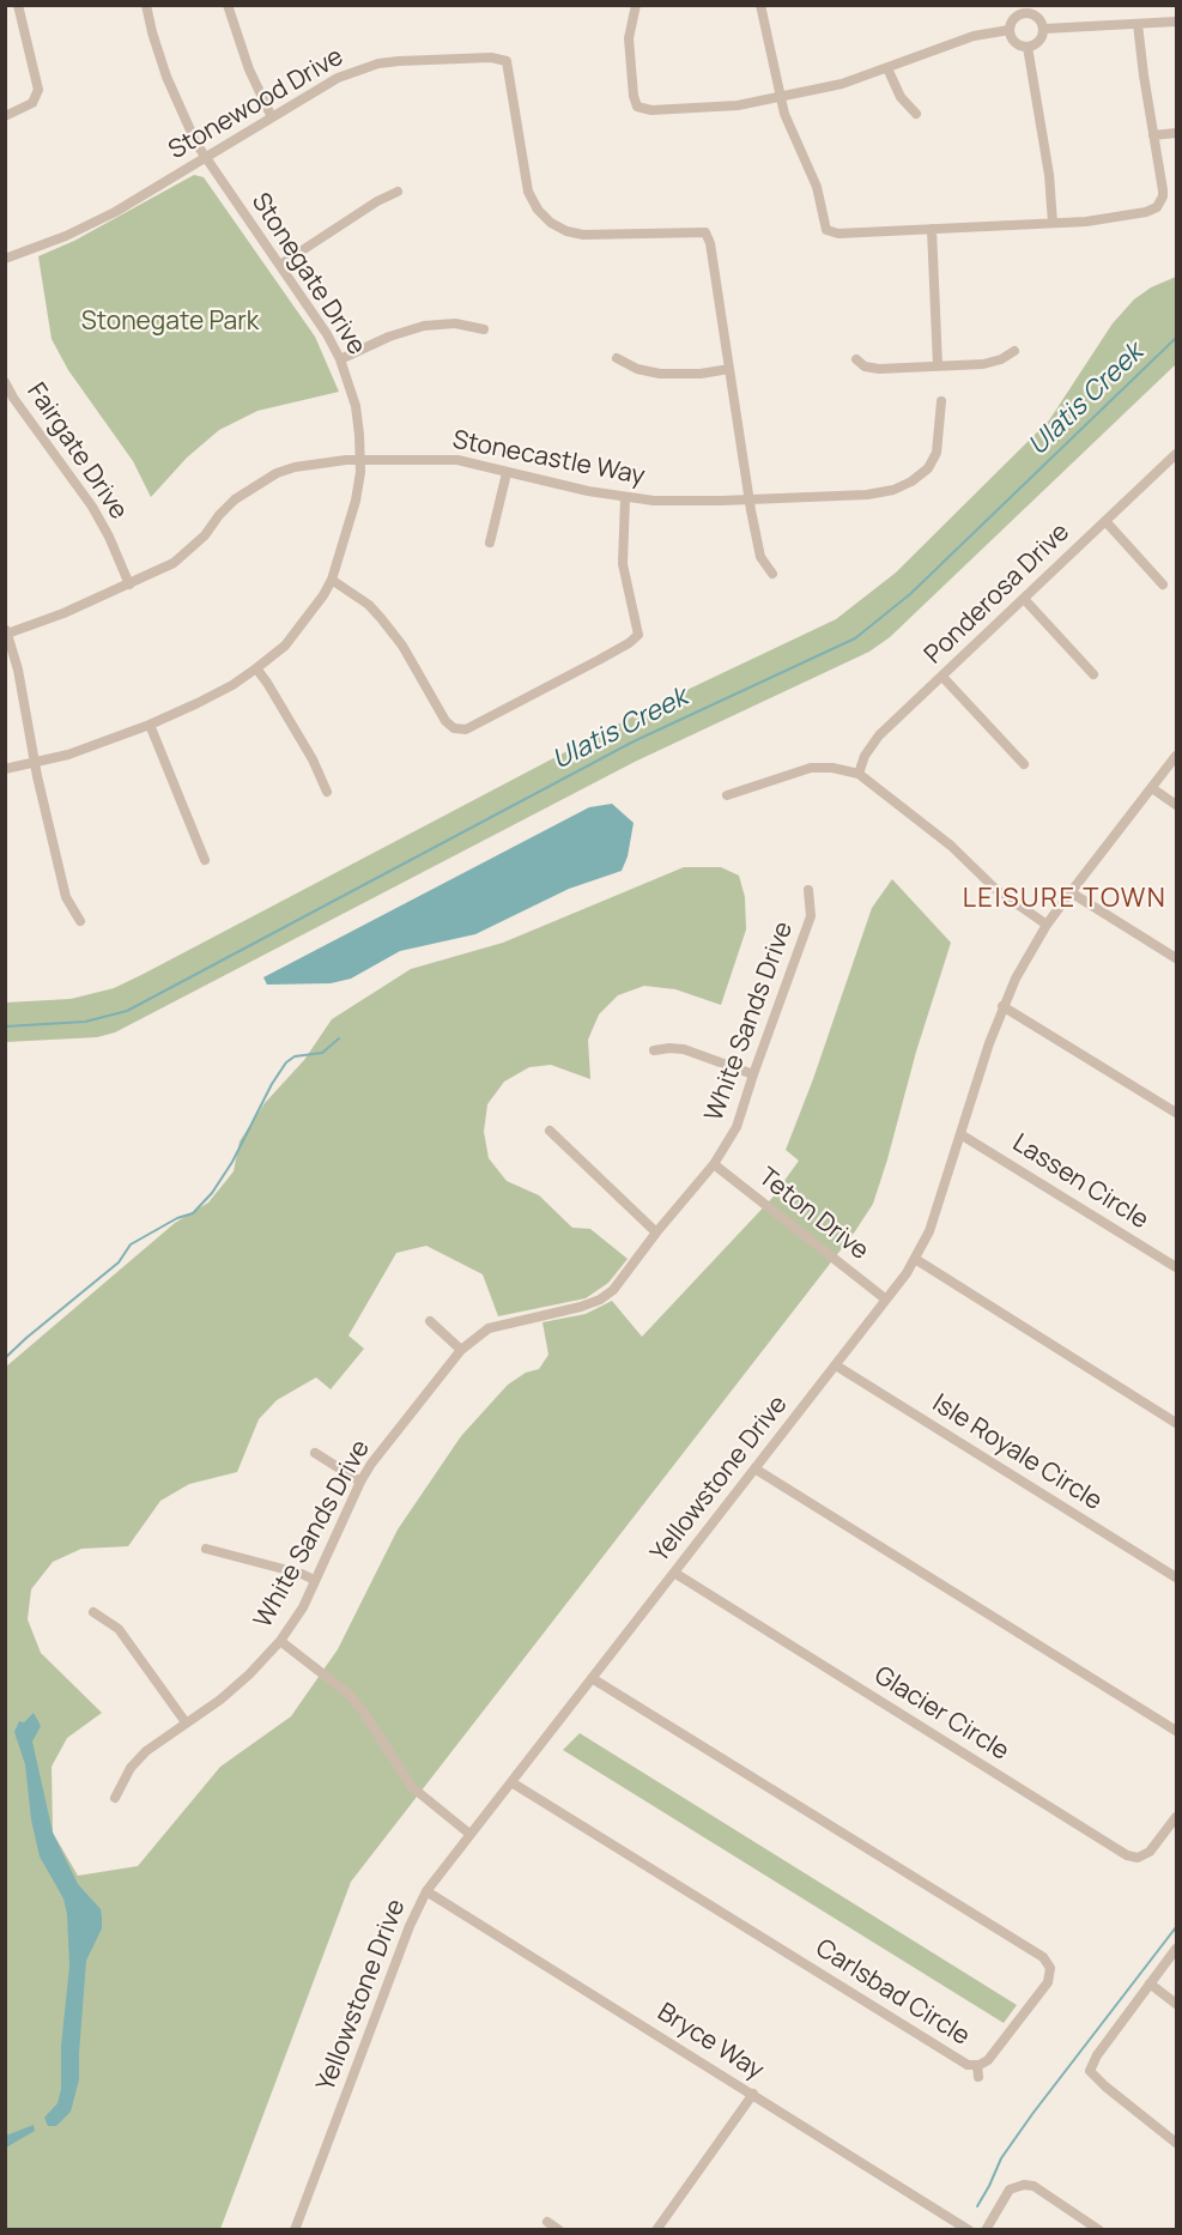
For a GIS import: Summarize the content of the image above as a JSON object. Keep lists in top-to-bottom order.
{
  "streets": {
    "street": [
      "Stonewood Drive",
      "Stonegate Drive",
      "Fairgate Drive",
      "Stonecastle Way",
      "Ponderosa Drive",
      "White Sands Drive",
      "Lassen Circle",
      "Teton Drive",
      "Isle Royale Circle",
      "Yellowstone Drive",
      "Glacier Circle",
      "Carlsbad Circle",
      "Bryce Way"
    ]
  },
  "crossings": [
    ["Stonewood Drive", "Stonegate Drive"],
    ["Stonewood Drive", "Stonecastle Way"],
    ["Stonegate Drive", "Stonecastle Way"],
    ["Fairgate Drive", "Stonecastle Way"],
    ["White Sands Drive", "Teton Drive"],
    ["Lassen Circle", "Yellowstone Drive"],
    ["Teton Drive", "Yellowstone Drive"],
    ["Isle Royale Circle", "Yellowstone Drive"],
    ["Yellowstone Drive", "Glacier Circle"],
    ["Yellowstone Drive", "Carlsbad Circle"],
    ["Yellowstone Drive", "Bryce Way"]
  ],
  "districts": ["LEISURE TOWN"],
  "water": ["Ulatis Creek"],
  "parks": ["Stonegate Park"]
}
